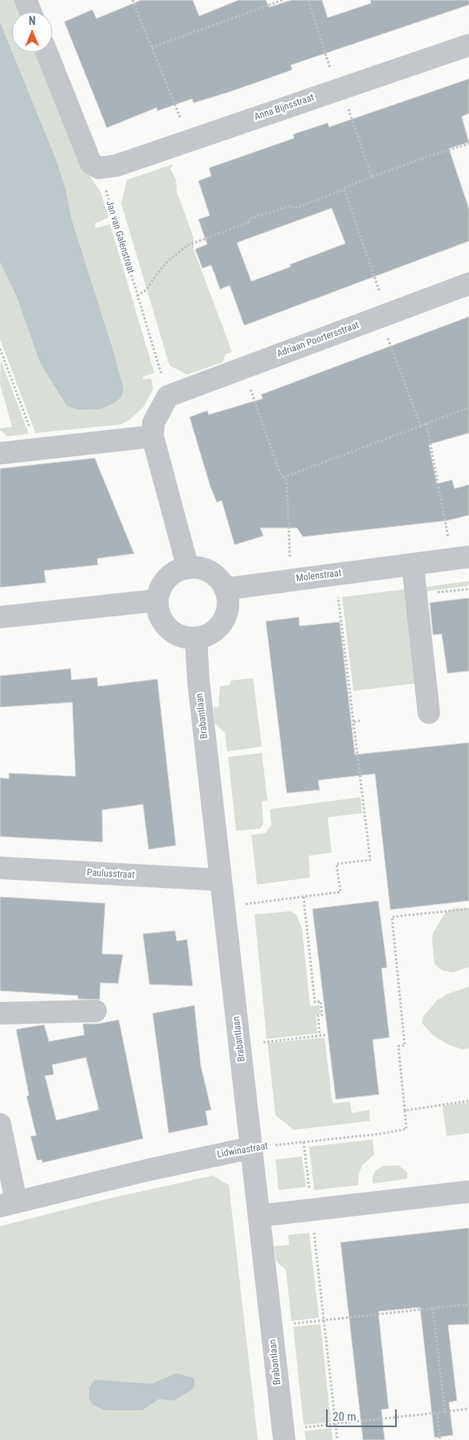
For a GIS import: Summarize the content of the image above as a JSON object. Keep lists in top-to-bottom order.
{
  "streets": {
    "street": [
      "Anna Bijnsstraat",
      "Adriaan Poortersstraat",
      "Molenstraat",
      "Brabantlaan",
      "Paulusstraat",
      "Lidwinastraat"
    ],
    "path": ["Jan van Galenstraat"]
  },
  "crossings": [
    ["Anna Bijnsstraat", "Jan van Galenstraat"],
    ["Jan van Galenstraat", "Adriaan Poortersstraat"],
    ["Molenstraat", "Brabantlaan"],
    ["Brabantlaan", "Paulusstraat"],
    ["Brabantlaan", "Lidwinastraat"]
  ],
  "scale_bar": "20 m",
  "north": "top"
}
